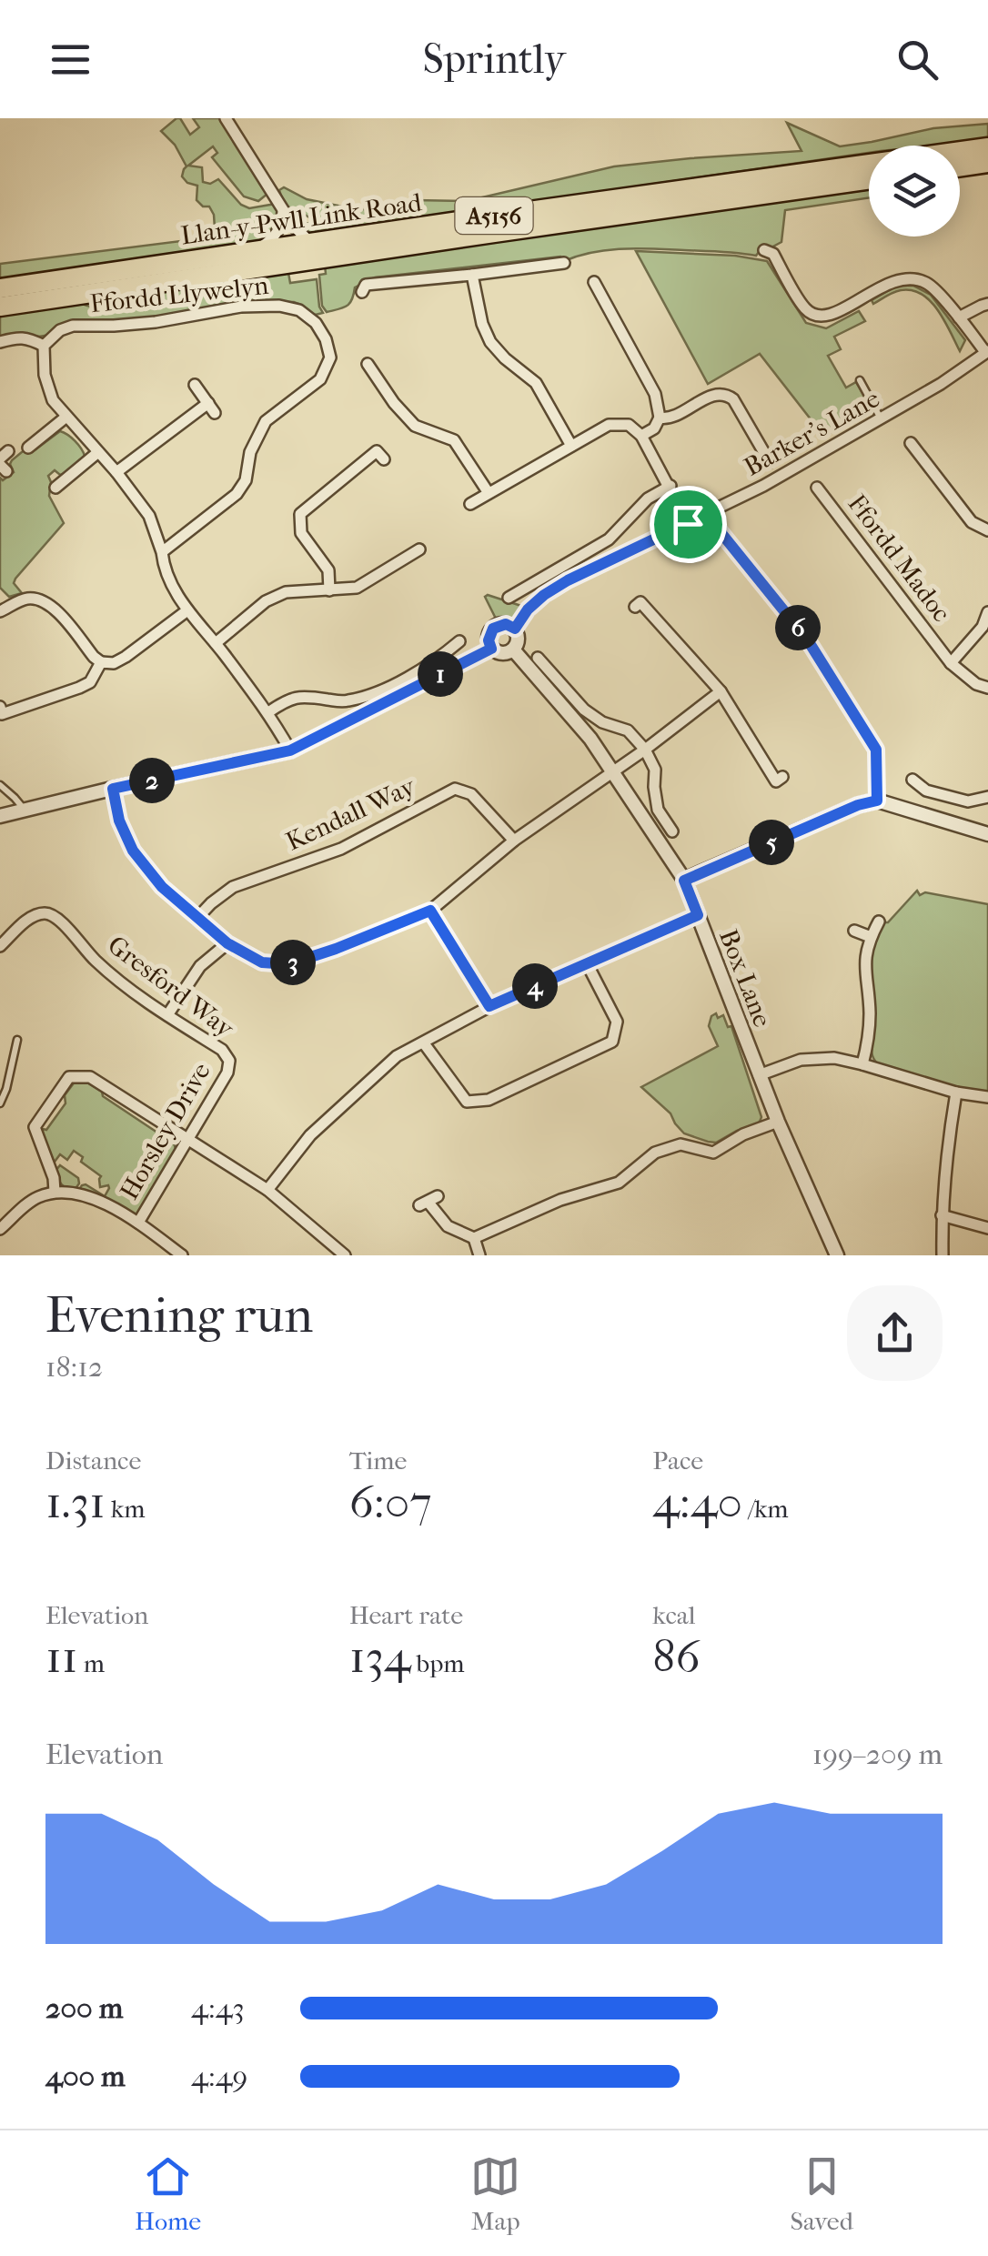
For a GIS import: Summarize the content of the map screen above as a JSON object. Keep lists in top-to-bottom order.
{
  "streets": {
    "highway": ["A5156", "Llan-y-Pwll Link Road"],
    "street": [
      "Ffordd Llywelyn",
      "Barker's Lane",
      "Ffordd Madoc",
      "Kendall Way",
      "Box Lane",
      "Gresford Way",
      "Horsley Drive"
    ]
  },
  "crossings": [
    ["Barker's Lane", "Box Lane"],
    ["Gresford Way", "Horsley Drive"]
  ],
  "page": {
    "header": "Sprintly",
    "pins": [
      "6",
      "1",
      "2",
      "5",
      "3",
      "4"
    ],
    "heading": ["Evening run", "18:12"],
    "stats": [
      ["Distance", "1.31 km"],
      ["Time", "6:07"],
      ["Pace", "4:40 /km"],
      ["Elevation", "11 m"],
      ["Heart rate", "134 bpm"],
      ["kcal", "86"]
    ],
    "chart": ["Elevation", "199–209 m"],
    "list": [
      {
        "name": "200 m",
        "note": "4:43"
      },
      {
        "name": "400 m",
        "note": "4:49"
      }
    ],
    "tabs": ["Home", "Map", "Saved"]
  }
}
